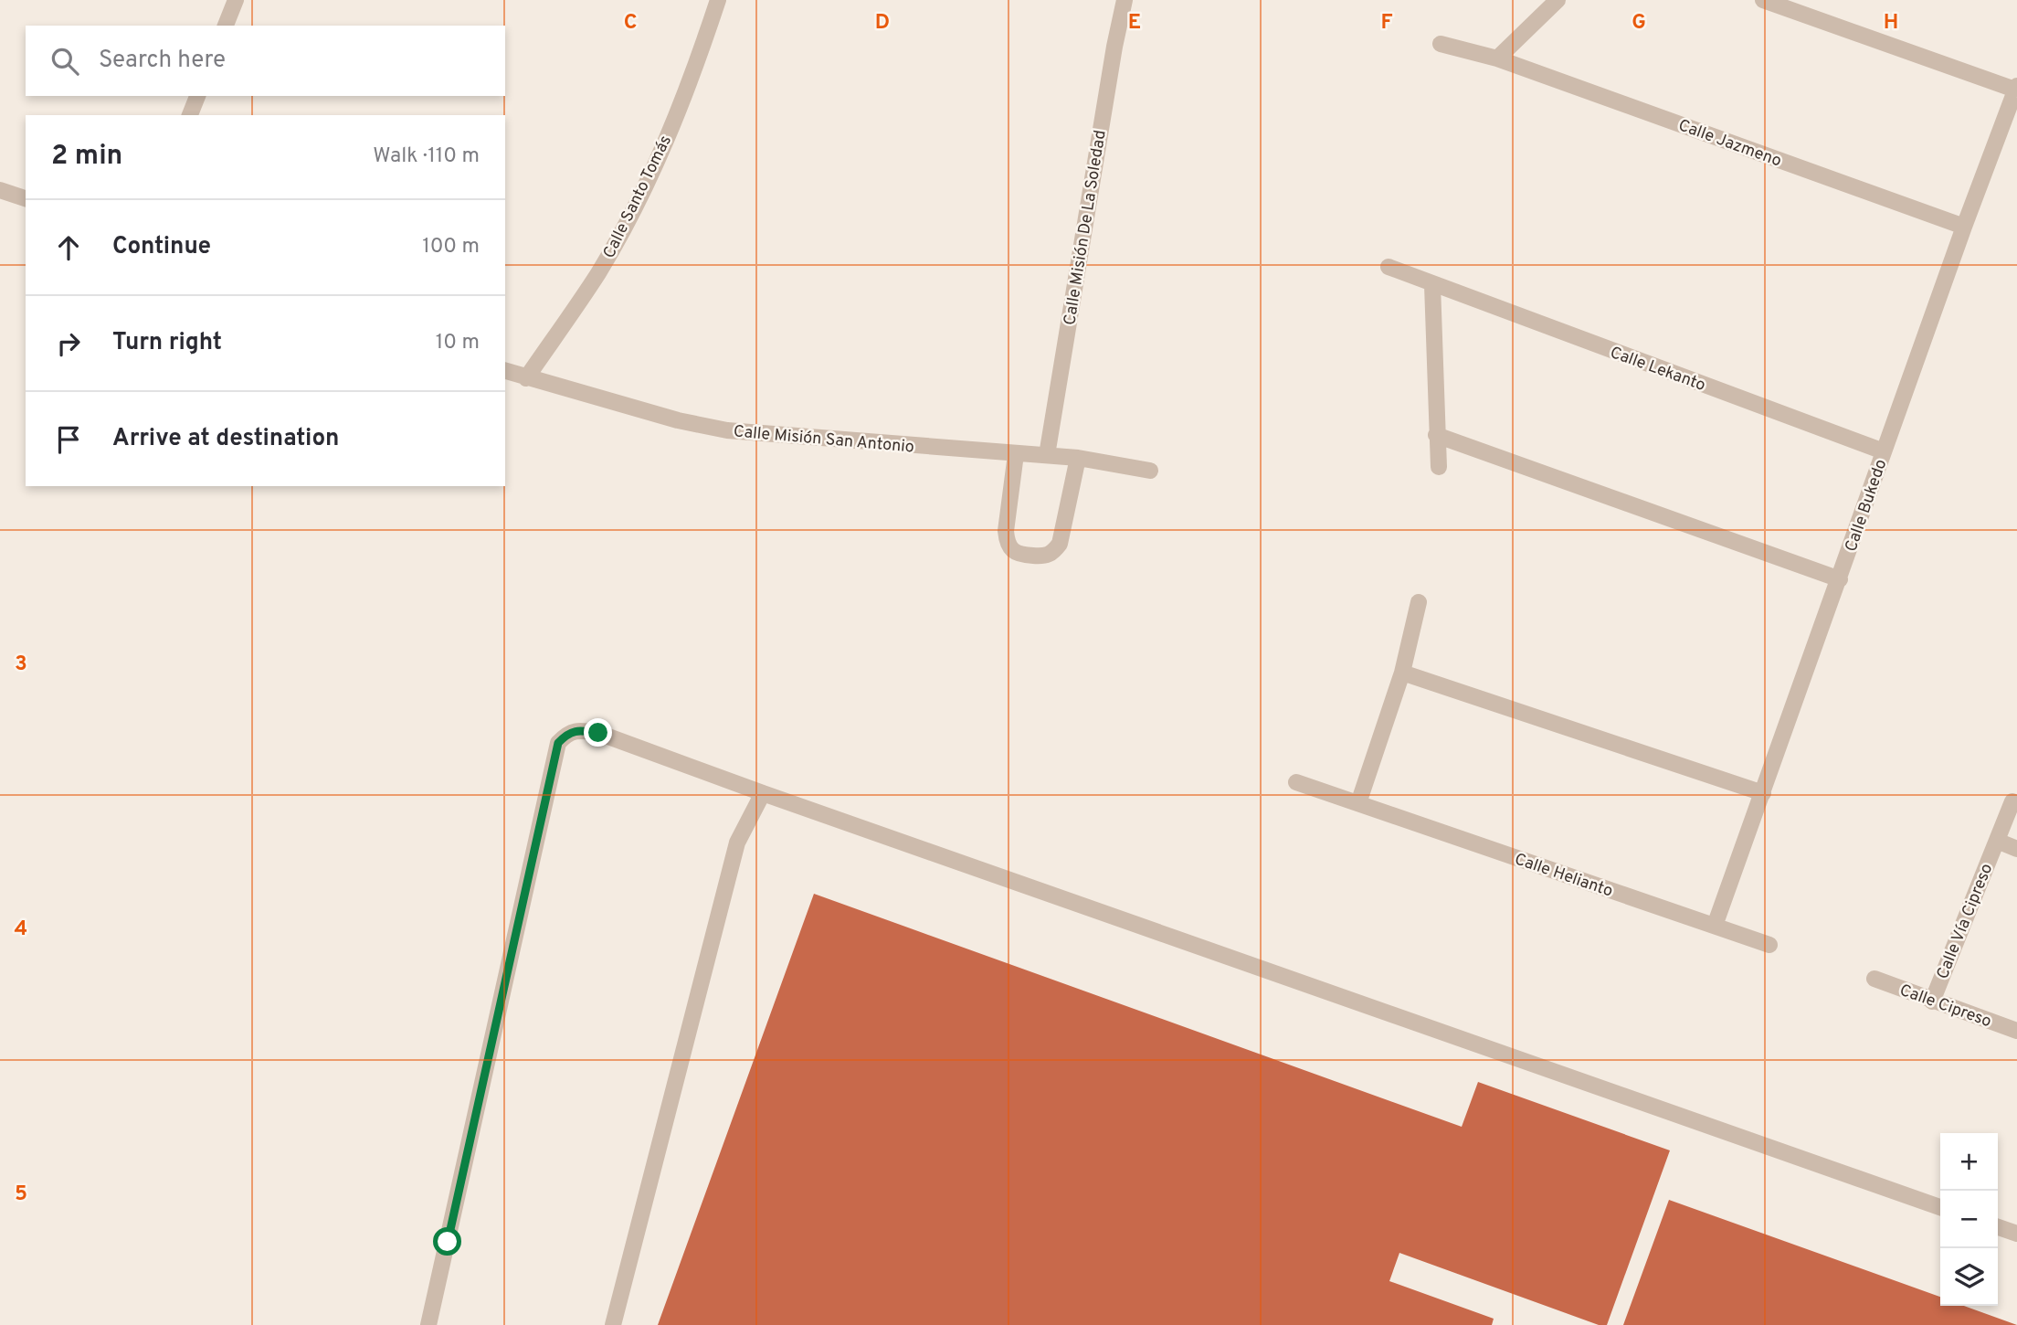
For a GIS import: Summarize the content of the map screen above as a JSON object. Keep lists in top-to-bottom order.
{
  "streets": {
    "street": [
      "Calle Jazmeno",
      "Calle Santo Tomás",
      "Calle Misión De La Soledad",
      "Calle Lekanto",
      "Calle Misión San Antonio",
      "Calle Bukedo",
      "Calle Helianto",
      "Calle Vía Cipreso",
      "Calle Cipreso"
    ]
  },
  "crossings": [
    ["Calle Jazmeno", "Calle Bukedo"],
    ["Calle Santo Tomás", "Calle Misión San Antonio"],
    ["Calle Misión De La Soledad", "Calle Misión San Antonio"],
    ["Calle Lekanto", "Calle Bukedo"],
    ["Calle Bukedo", "Calle Helianto"],
    ["Calle Vía Cipreso", "Calle Cipreso"]
  ],
  "page": {
    "search": "Search here",
    "heading": ["2 min", "Walk · 110 m"],
    "list": [
      ["Continue", "100 m"],
      ["Turn right", "10 m"],
      "Arrive at destination"
    ],
    "map_buttons": ["+", "−"]
  },
  "grid": {
    "columns": [
      "C",
      "D",
      "E",
      "F",
      "G",
      "H"
    ],
    "rows": ["3", "4", "5"]
  }
}
